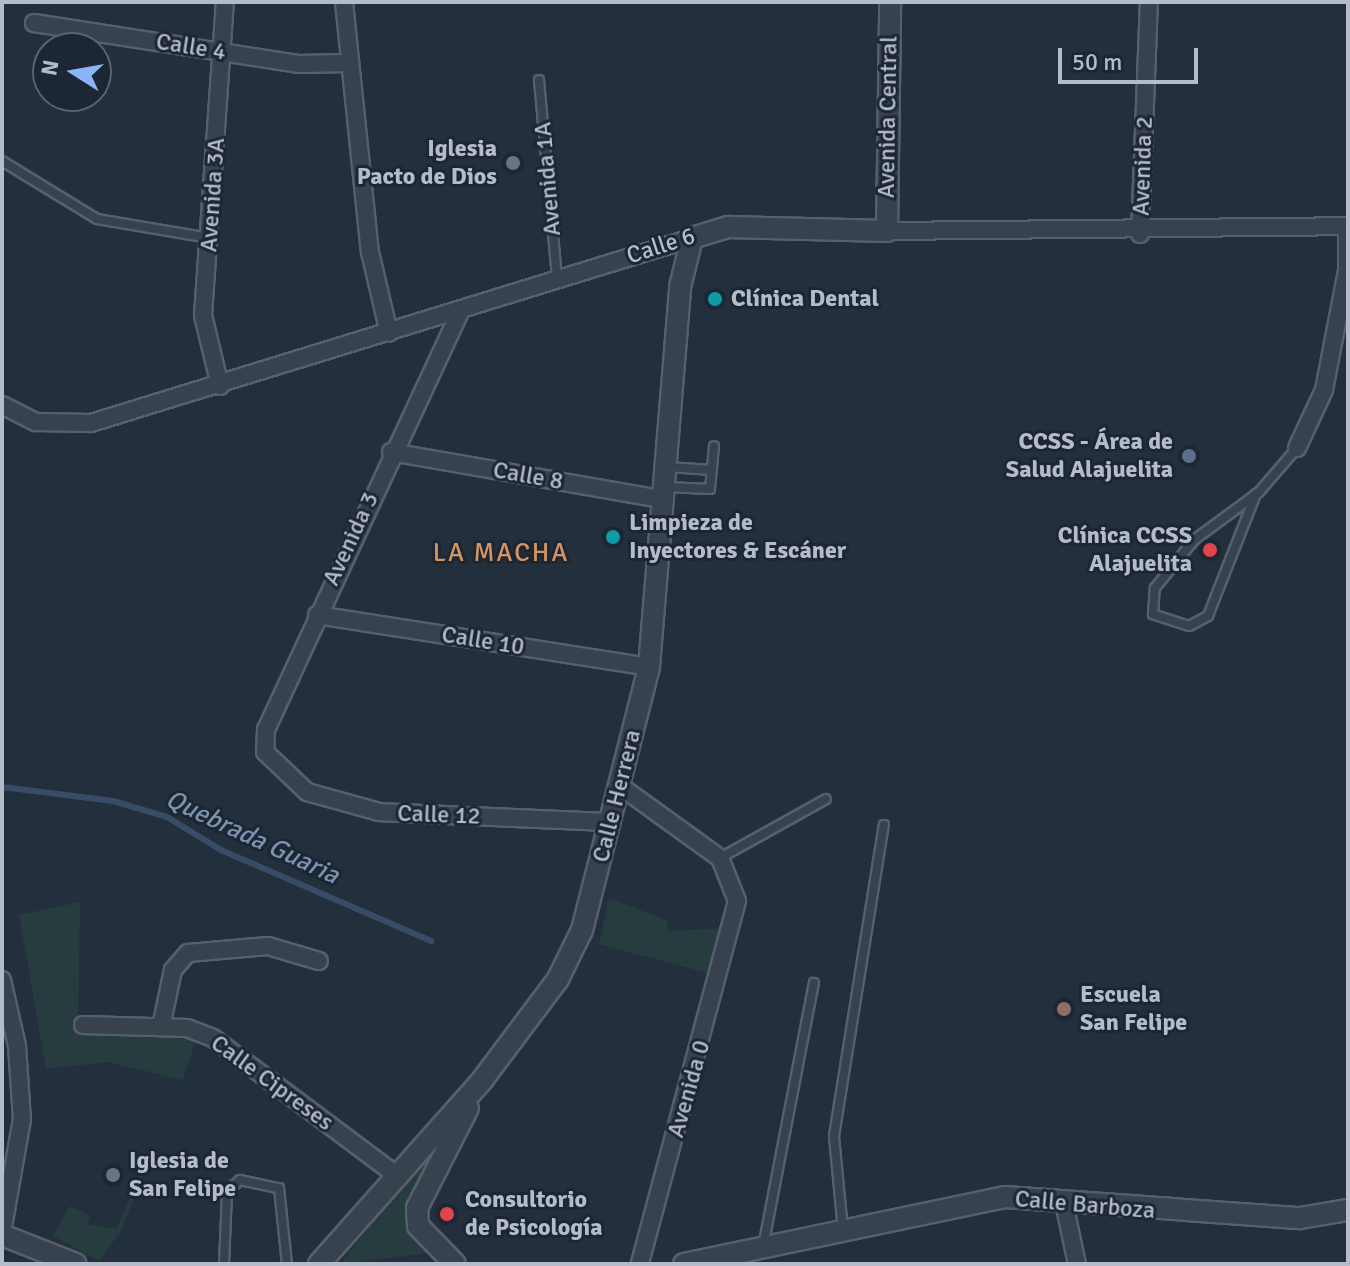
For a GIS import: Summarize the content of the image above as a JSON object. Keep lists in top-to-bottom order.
{
  "streets": {
    "street": [
      "Calle 4",
      "Avenida Central",
      "Avenida 2",
      "Avenida 3A",
      "Calle 6",
      "Calle 8",
      "Avenida 3",
      "Calle 10",
      "Calle Herrera",
      "Calle 12",
      "Calle Cipreses",
      "Avenida 0",
      "Calle Barboza"
    ],
    "lane": ["Avenida 1A"]
  },
  "crossings": [
    ["Calle 4", "Avenida 3A"],
    ["Avenida Central", "Calle 6"],
    ["Avenida 2", "Calle 6"],
    ["Avenida 1A", "Calle 6"],
    ["Avenida 3A", "Calle 6"],
    ["Calle 6", "Avenida 3"],
    ["Calle 6", "Calle Herrera"],
    ["Calle 8", "Avenida 3"],
    ["Calle 8", "Calle Herrera"],
    ["Avenida 3", "Calle 10"],
    ["Avenida 3", "Calle 12"],
    ["Calle 10", "Calle Herrera"],
    ["Calle Herrera", "Calle 12"],
    ["Calle Herrera", "Calle Cipreses"]
  ],
  "districts": ["LA MACHA"],
  "water": ["Quebrada Guaria"],
  "places": [
    "Iglesia Pacto de Dios",
    "Clínica Dental",
    "CCSS - Área de Salud Alajuelita",
    "Limpieza de Inyectores & Escáner",
    "Clínica CCSS Alajuelita",
    "Escuela San Felipe",
    "Iglesia de San Felipe",
    "Consultorio de Psicología"
  ],
  "scale_bar": "50 m",
  "north": "left"
}
